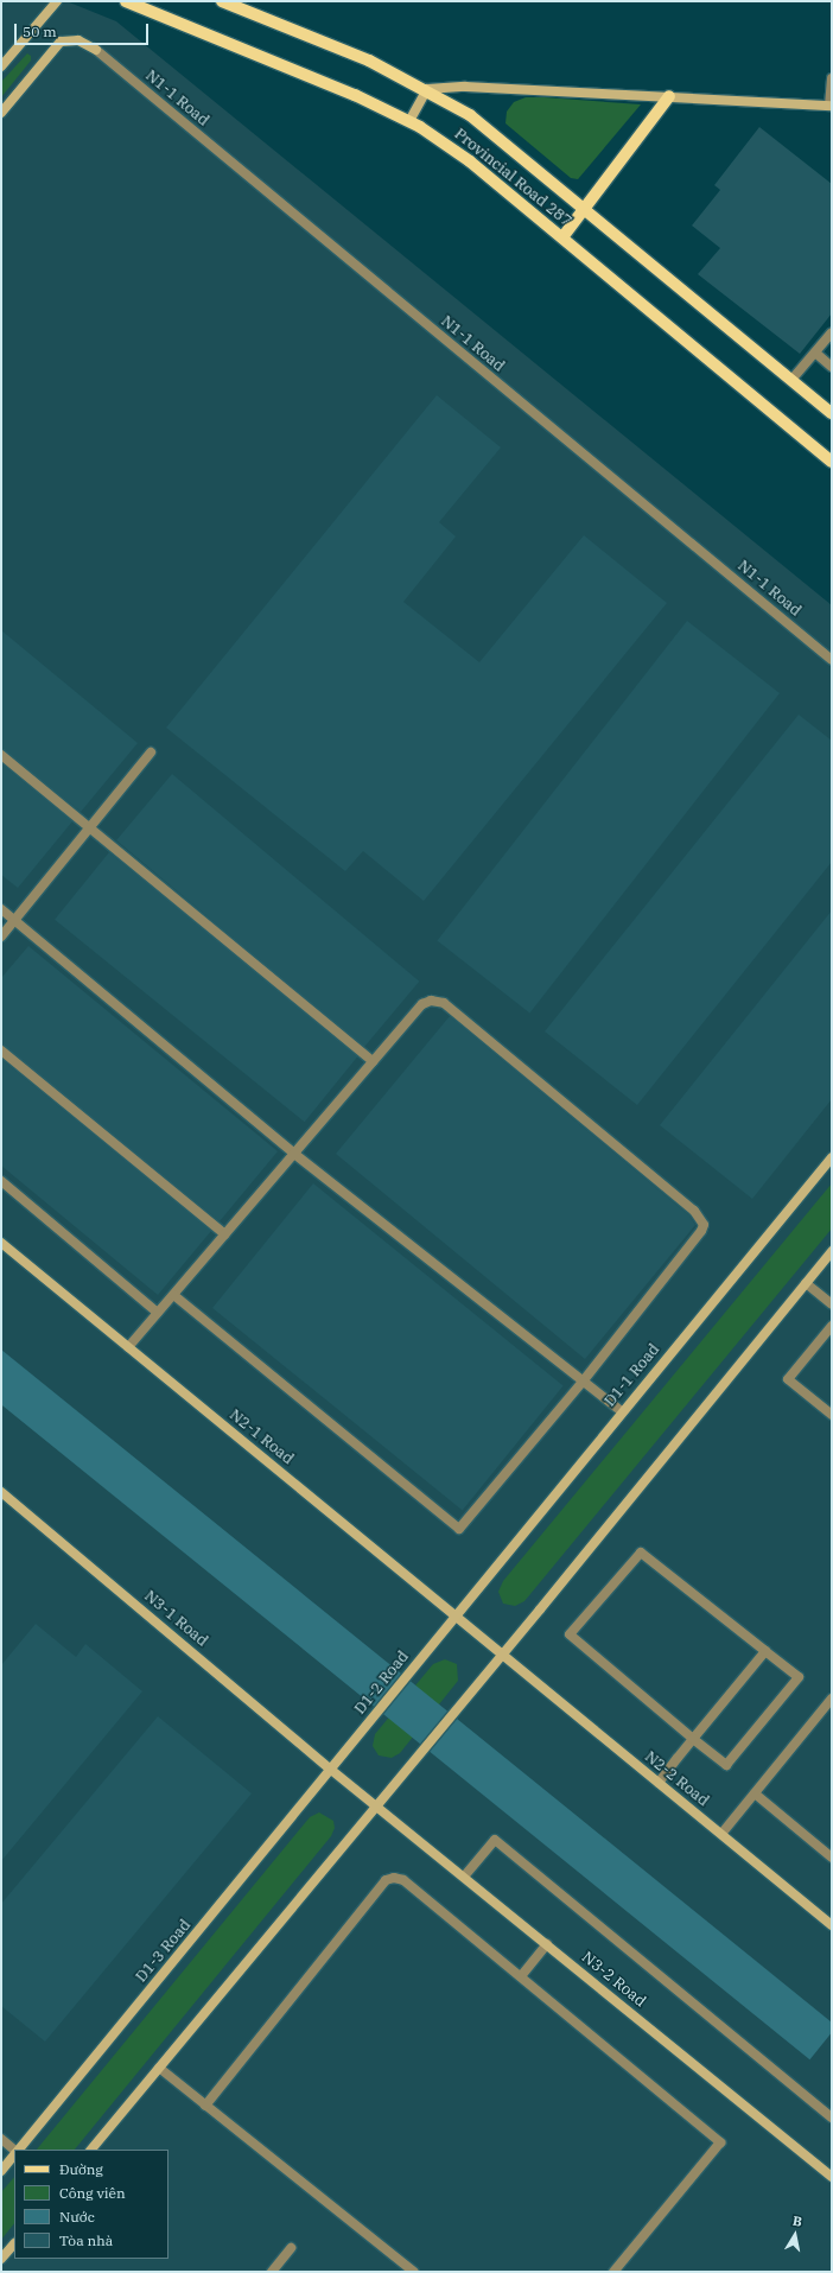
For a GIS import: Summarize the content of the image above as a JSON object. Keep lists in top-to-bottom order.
{
  "streets": {
    "main road": ["Provincial Road 287"],
    "street": [
      "N1-1 Road",
      "D1-1 Road",
      "N2-1 Road",
      "N3-1 Road",
      "D1-2 Road",
      "N2-2 Road",
      "D1-3 Road",
      "N3-2 Road"
    ]
  },
  "crossings": [
    ["D1-1 Road", "N2-1 Road"],
    ["D1-1 Road", "D1-2 Road"],
    ["N2-1 Road", "D1-2 Road"],
    ["N2-1 Road", "N2-2 Road"],
    ["N3-1 Road", "D1-2 Road"],
    ["N3-1 Road", "D1-3 Road"],
    ["N3-1 Road", "N3-2 Road"],
    ["D1-2 Road", "D1-3 Road"]
  ],
  "legend": [
    "Đường",
    "Công viên",
    "Nước",
    "Tòa nhà"
  ],
  "scale_bar": "50 m",
  "north": "top"
}
